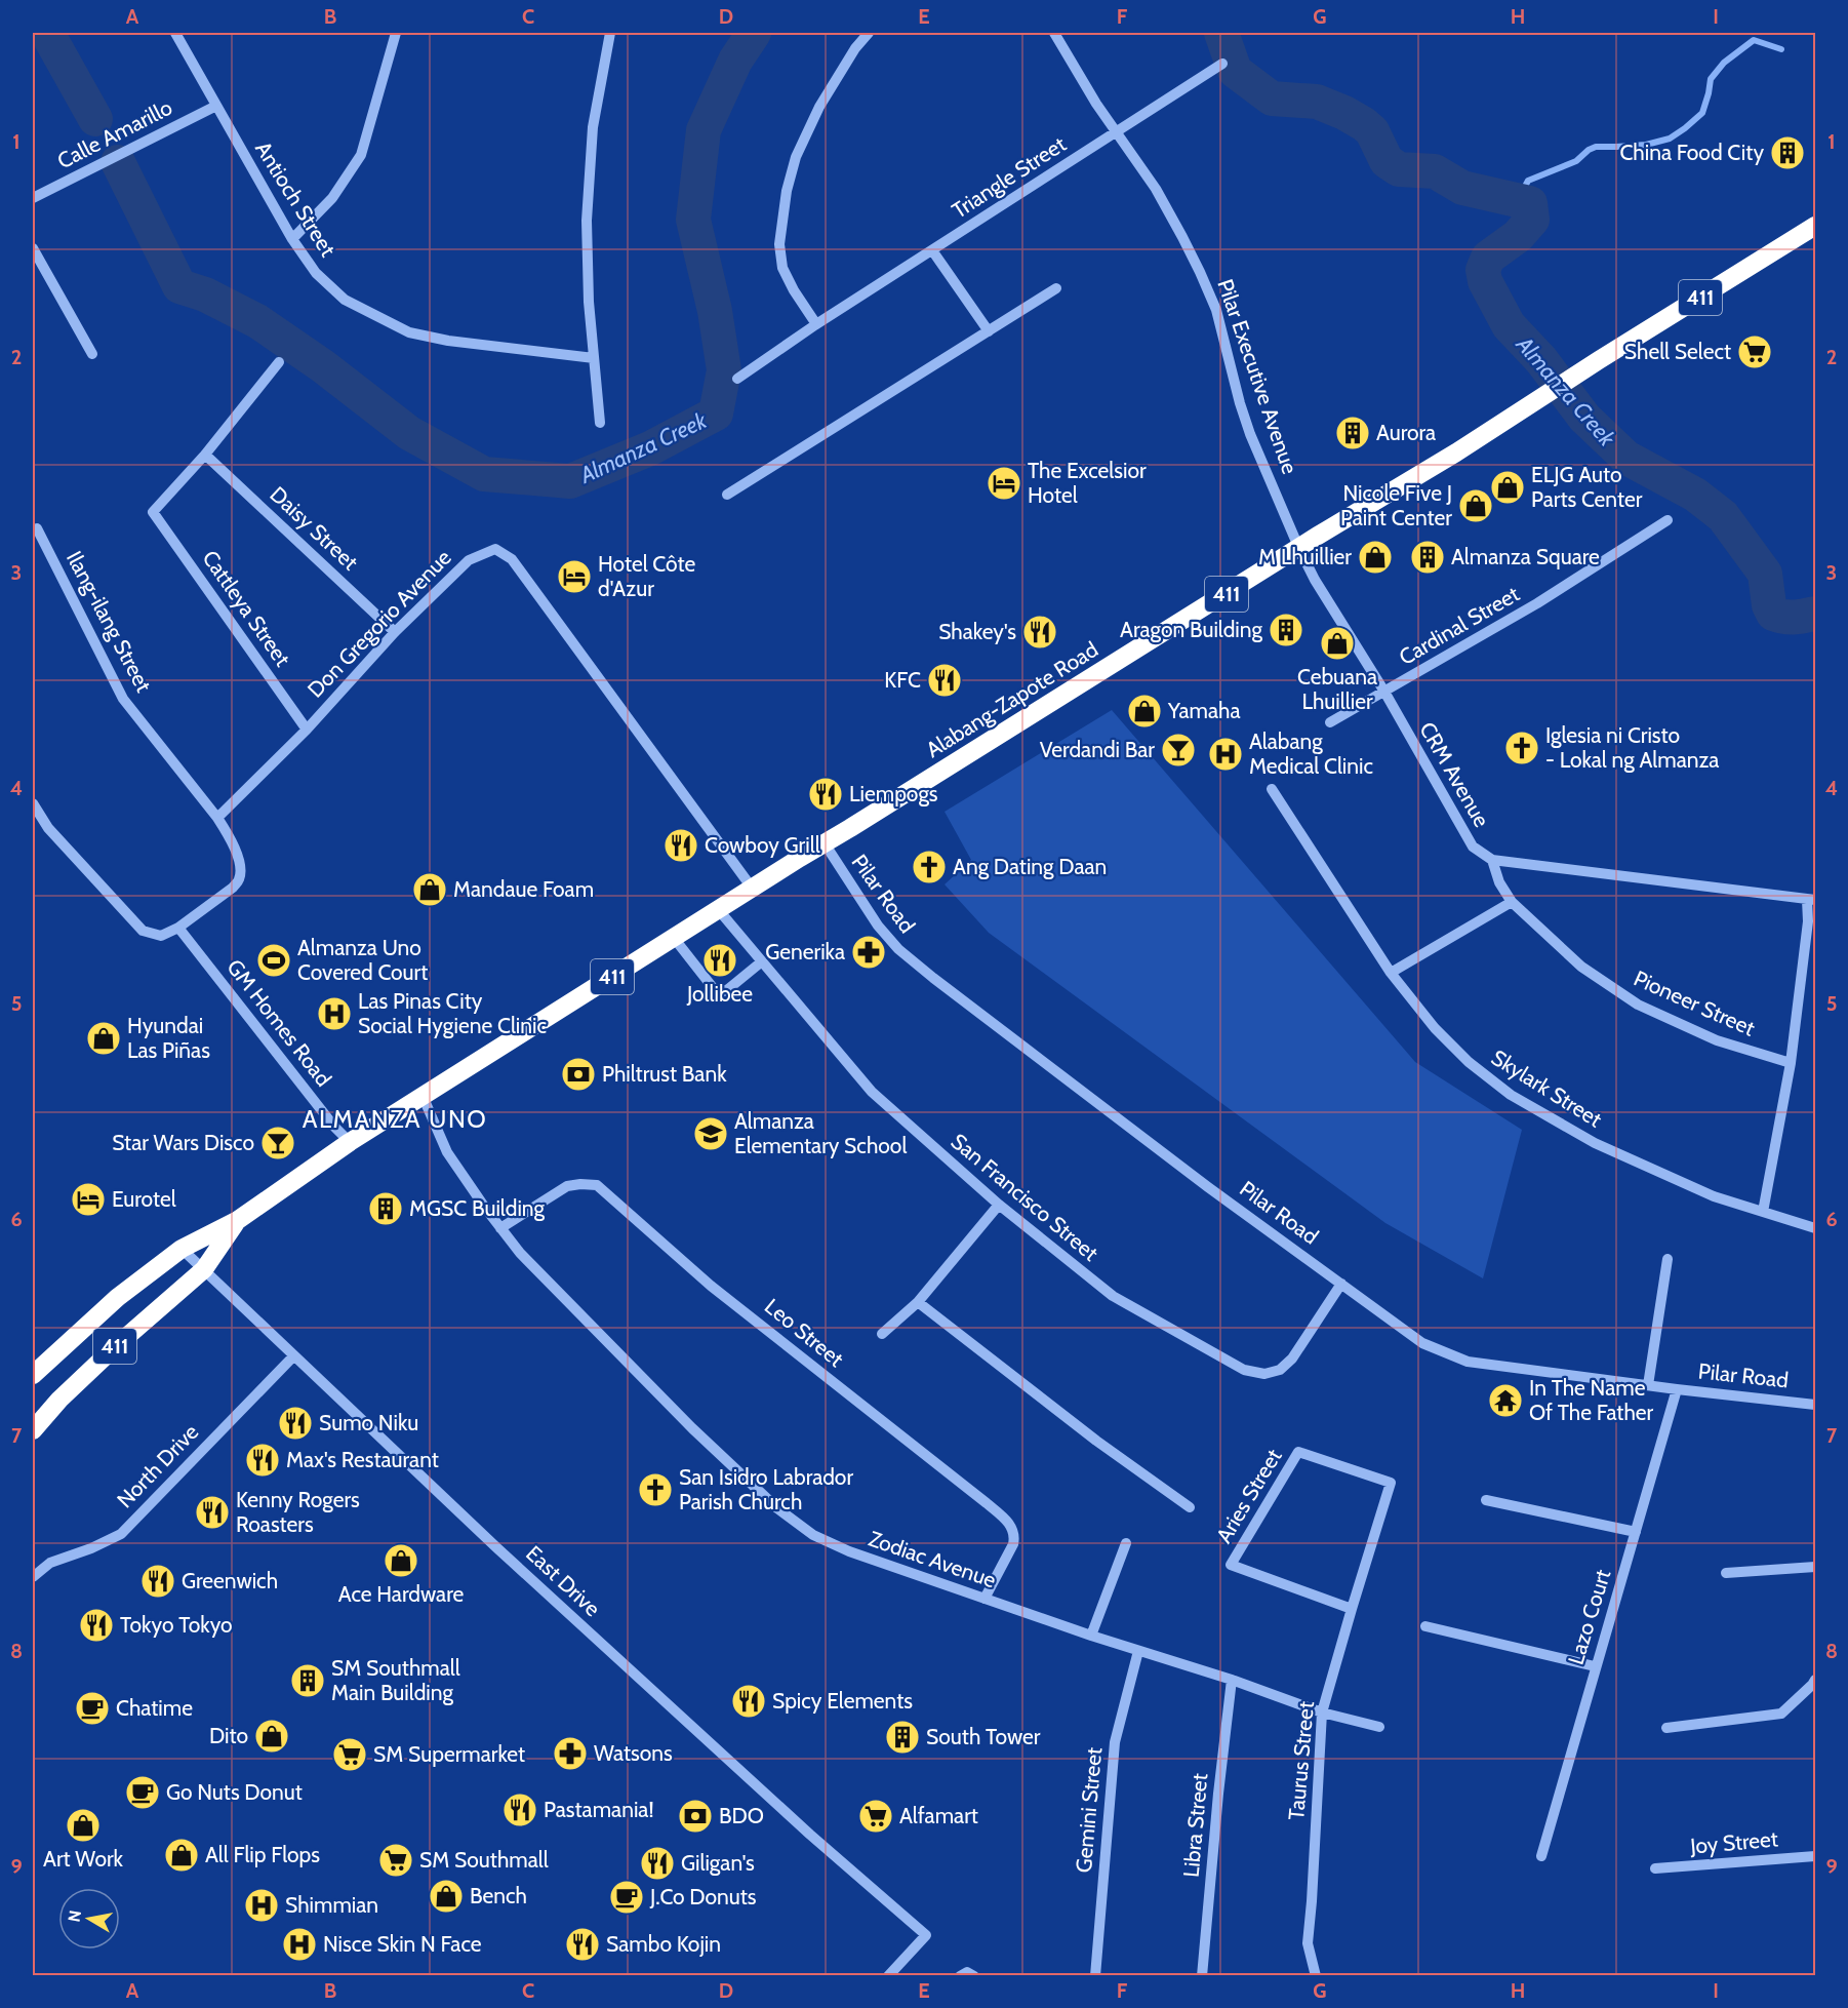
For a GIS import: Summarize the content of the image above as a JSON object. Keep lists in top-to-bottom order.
{
  "streets": {
    "highway": ["411", "Alabang-Zapote Road"],
    "street": [
      "Calle Amarillo",
      "Triangle Street",
      "Antioch Street",
      "Pilar Executive Avenue",
      "Daisy Street",
      "Cattleya Street",
      "Ilang-ilang Street",
      "Don Gregorio Avenue",
      "Cardinal Street",
      "CRM Avenue",
      "Pilar Road",
      "Pioneer Street",
      "GM Homes Road",
      "Skylark Street",
      "San Francisco Street",
      "Leo Street",
      "North Drive",
      "Aries Street",
      "Zodiac Avenue",
      "East Drive",
      "Lazo Court",
      "Taurus Street",
      "Gemini Street",
      "Libra Street",
      "Joy Street"
    ]
  },
  "crossings": [
    ["Calle Amarillo", "Antioch Street"],
    ["Triangle Street", "Pilar Executive Avenue"],
    ["Pilar Executive Avenue", "Alabang-Zapote Road"],
    ["Pilar Executive Avenue", "CRM Avenue"],
    ["Daisy Street", "Cattleya Street"],
    ["Daisy Street", "Don Gregorio Avenue"],
    ["Cattleya Street", "Don Gregorio Avenue"],
    ["Ilang-ilang Street", "Don Gregorio Avenue"],
    ["Don Gregorio Avenue", "Alabang-Zapote Road"],
    ["Cardinal Street", "CRM Avenue"],
    ["Alabang-Zapote Road", "CRM Avenue"],
    ["Alabang-Zapote Road", "Pilar Road"],
    ["Alabang-Zapote Road", "GM Homes Road"],
    ["Alabang-Zapote Road", "San Francisco Street"],
    ["Alabang-Zapote Road", "Zodiac Avenue"],
    ["Alabang-Zapote Road", "East Drive"],
    ["CRM Avenue", "Pioneer Street"],
    ["Pilar Road", "San Francisco Street"],
    ["Pilar Road", "Lazo Court"],
    ["Leo Street", "Zodiac Avenue"],
    ["North Drive", "East Drive"],
    ["Aries Street", "Taurus Street"],
    ["Zodiac Avenue", "Taurus Street"],
    ["Zodiac Avenue", "Gemini Street"],
    ["Zodiac Avenue", "Libra Street"]
  ],
  "districts": ["ALMANZA UNO"],
  "water": ["Almanza Creek"],
  "places": {
    "building": [
      "China Food City",
      "Aurora",
      "Almanza Square",
      "Aragon Building",
      "MGSC Building",
      "SM Southmall Main Building",
      "South Tower"
    ],
    "supermarket": [
      "Shell Select",
      "SM Supermarket",
      "Alfamart",
      "SM Southmall"
    ],
    "hotel": ["The Excelsior Hotel", "Hotel Côte d'Azur", "Eurotel"],
    "shop": [
      "ELJG Auto Parts Center",
      "Nicole Five J Paint Center",
      "M Lhuillier",
      "Cebuana Lhuillier",
      "Yamaha",
      "Mandaue Foam",
      "Hyundai Las Piñas",
      "Ace Hardware",
      "Dito",
      "Art Work",
      "All Flip Flops",
      "Bench"
    ],
    "restaurant": [
      "Shakey's",
      "KFC",
      "Liempogs",
      "Cowboy Grill",
      "Jollibee",
      "Sumo Niku",
      "Max's Restaurant",
      "Kenny Rogers Roasters",
      "Greenwich",
      "Tokyo Tokyo",
      "Spicy Elements",
      "Pastamania!",
      "Giligan's",
      "Sambo Kojin"
    ],
    "church": ["Iglesia ni Cristo - Lokal ng Almanza", "Ang Dating Daan", "San Isidro Labrador Parish Church"],
    "bar": ["Verdandi Bar", "Star Wars Disco"],
    "hospital": [
      "Alabang Medical Clinic",
      "Las Pinas City Social Hygiene Clinic",
      "Shimmian",
      "Nisce Skin N Face"
    ],
    "pharmacy": ["Generika", "Watsons"],
    "sports": ["Almanza Uno Covered Court"],
    "bank": ["Philtrust Bank", "BDO"],
    "school or university": ["Almanza Elementary School"],
    "temple": ["In The Name Of The Father"],
    "cafe": ["Chatime", "Go Nuts Donut", "J.Co Donuts"]
  },
  "north": "left",
  "grid": {
    "columns": [
      "A",
      "B",
      "C",
      "D",
      "E",
      "F",
      "G",
      "H",
      "I"
    ],
    "rows": [
      "1",
      "2",
      "3",
      "4",
      "5",
      "6",
      "7",
      "8",
      "9"
    ]
  }
}
